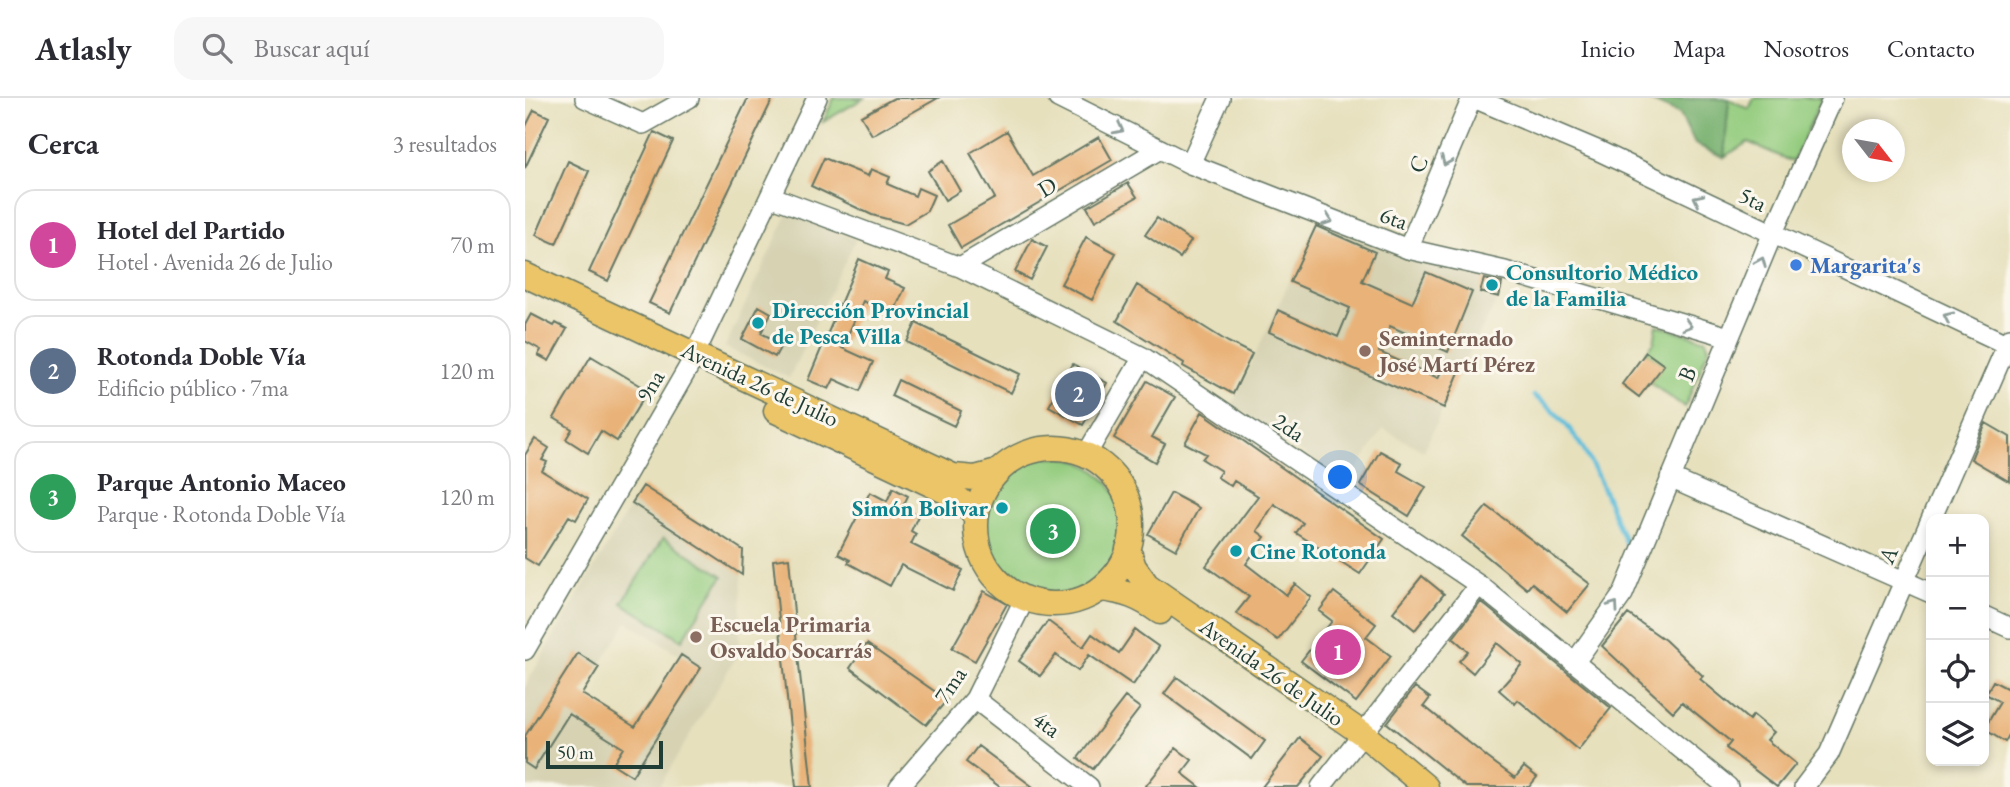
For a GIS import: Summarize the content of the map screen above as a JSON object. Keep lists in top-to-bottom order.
{
  "streets": {
    "main road": ["Avenida 26 de Julio"],
    "street": [
      "C",
      "D",
      "5ta",
      "6ta",
      "B",
      "9na",
      "2da",
      "A",
      "7ma",
      "4ta"
    ]
  },
  "crossings": [
    ["C", "5ta"],
    ["C", "6ta"],
    ["D", "6ta"],
    ["D", "2da"],
    ["5ta", "B"],
    ["5ta", "A"],
    ["6ta", "B"],
    ["B", "2da"],
    ["Avenida 26 de Julio", "9na"],
    ["Avenida 26 de Julio", "7ma"],
    ["9na", "2da"],
    ["7ma", "4ta"]
  ],
  "one_way": [
    "C",
    "5ta",
    "6ta",
    "B"
  ],
  "places": [
    "Margarita's",
    "Consultorio Médico de la Familia",
    "Dirección Provincial de Pesca Villa",
    "Seminternado José Martí Pérez",
    "Simón Bolivar",
    "Cine Rotonda",
    "Escuela Primaria Osvaldo Socarrás"
  ],
  "scale_bar": "50 m",
  "north": "bottom right",
  "page": {
    "header": "Atlasly",
    "search": "Buscar aquí",
    "nav": [
      "Inicio",
      "Mapa",
      "Nosotros",
      "Contacto"
    ],
    "heading": ["Cerca", "3 resultados"],
    "list": [
      {
        "mark": "1",
        "name": "Hotel del Partido",
        "note": "Hotel · Avenida 26 de Julio",
        "value": "70 m"
      },
      {
        "mark": "2",
        "name": "Rotonda Doble Vía",
        "note": "Edificio público · 7ma",
        "value": "120 m"
      },
      {
        "mark": "3",
        "name": "Parque Antonio Maceo",
        "note": "Parque · Rotonda Doble Vía",
        "value": "120 m"
      }
    ],
    "pins": ["2", "3", "1"],
    "map_buttons": ["+", "−"],
    "scale": "50 m"
  }
}
